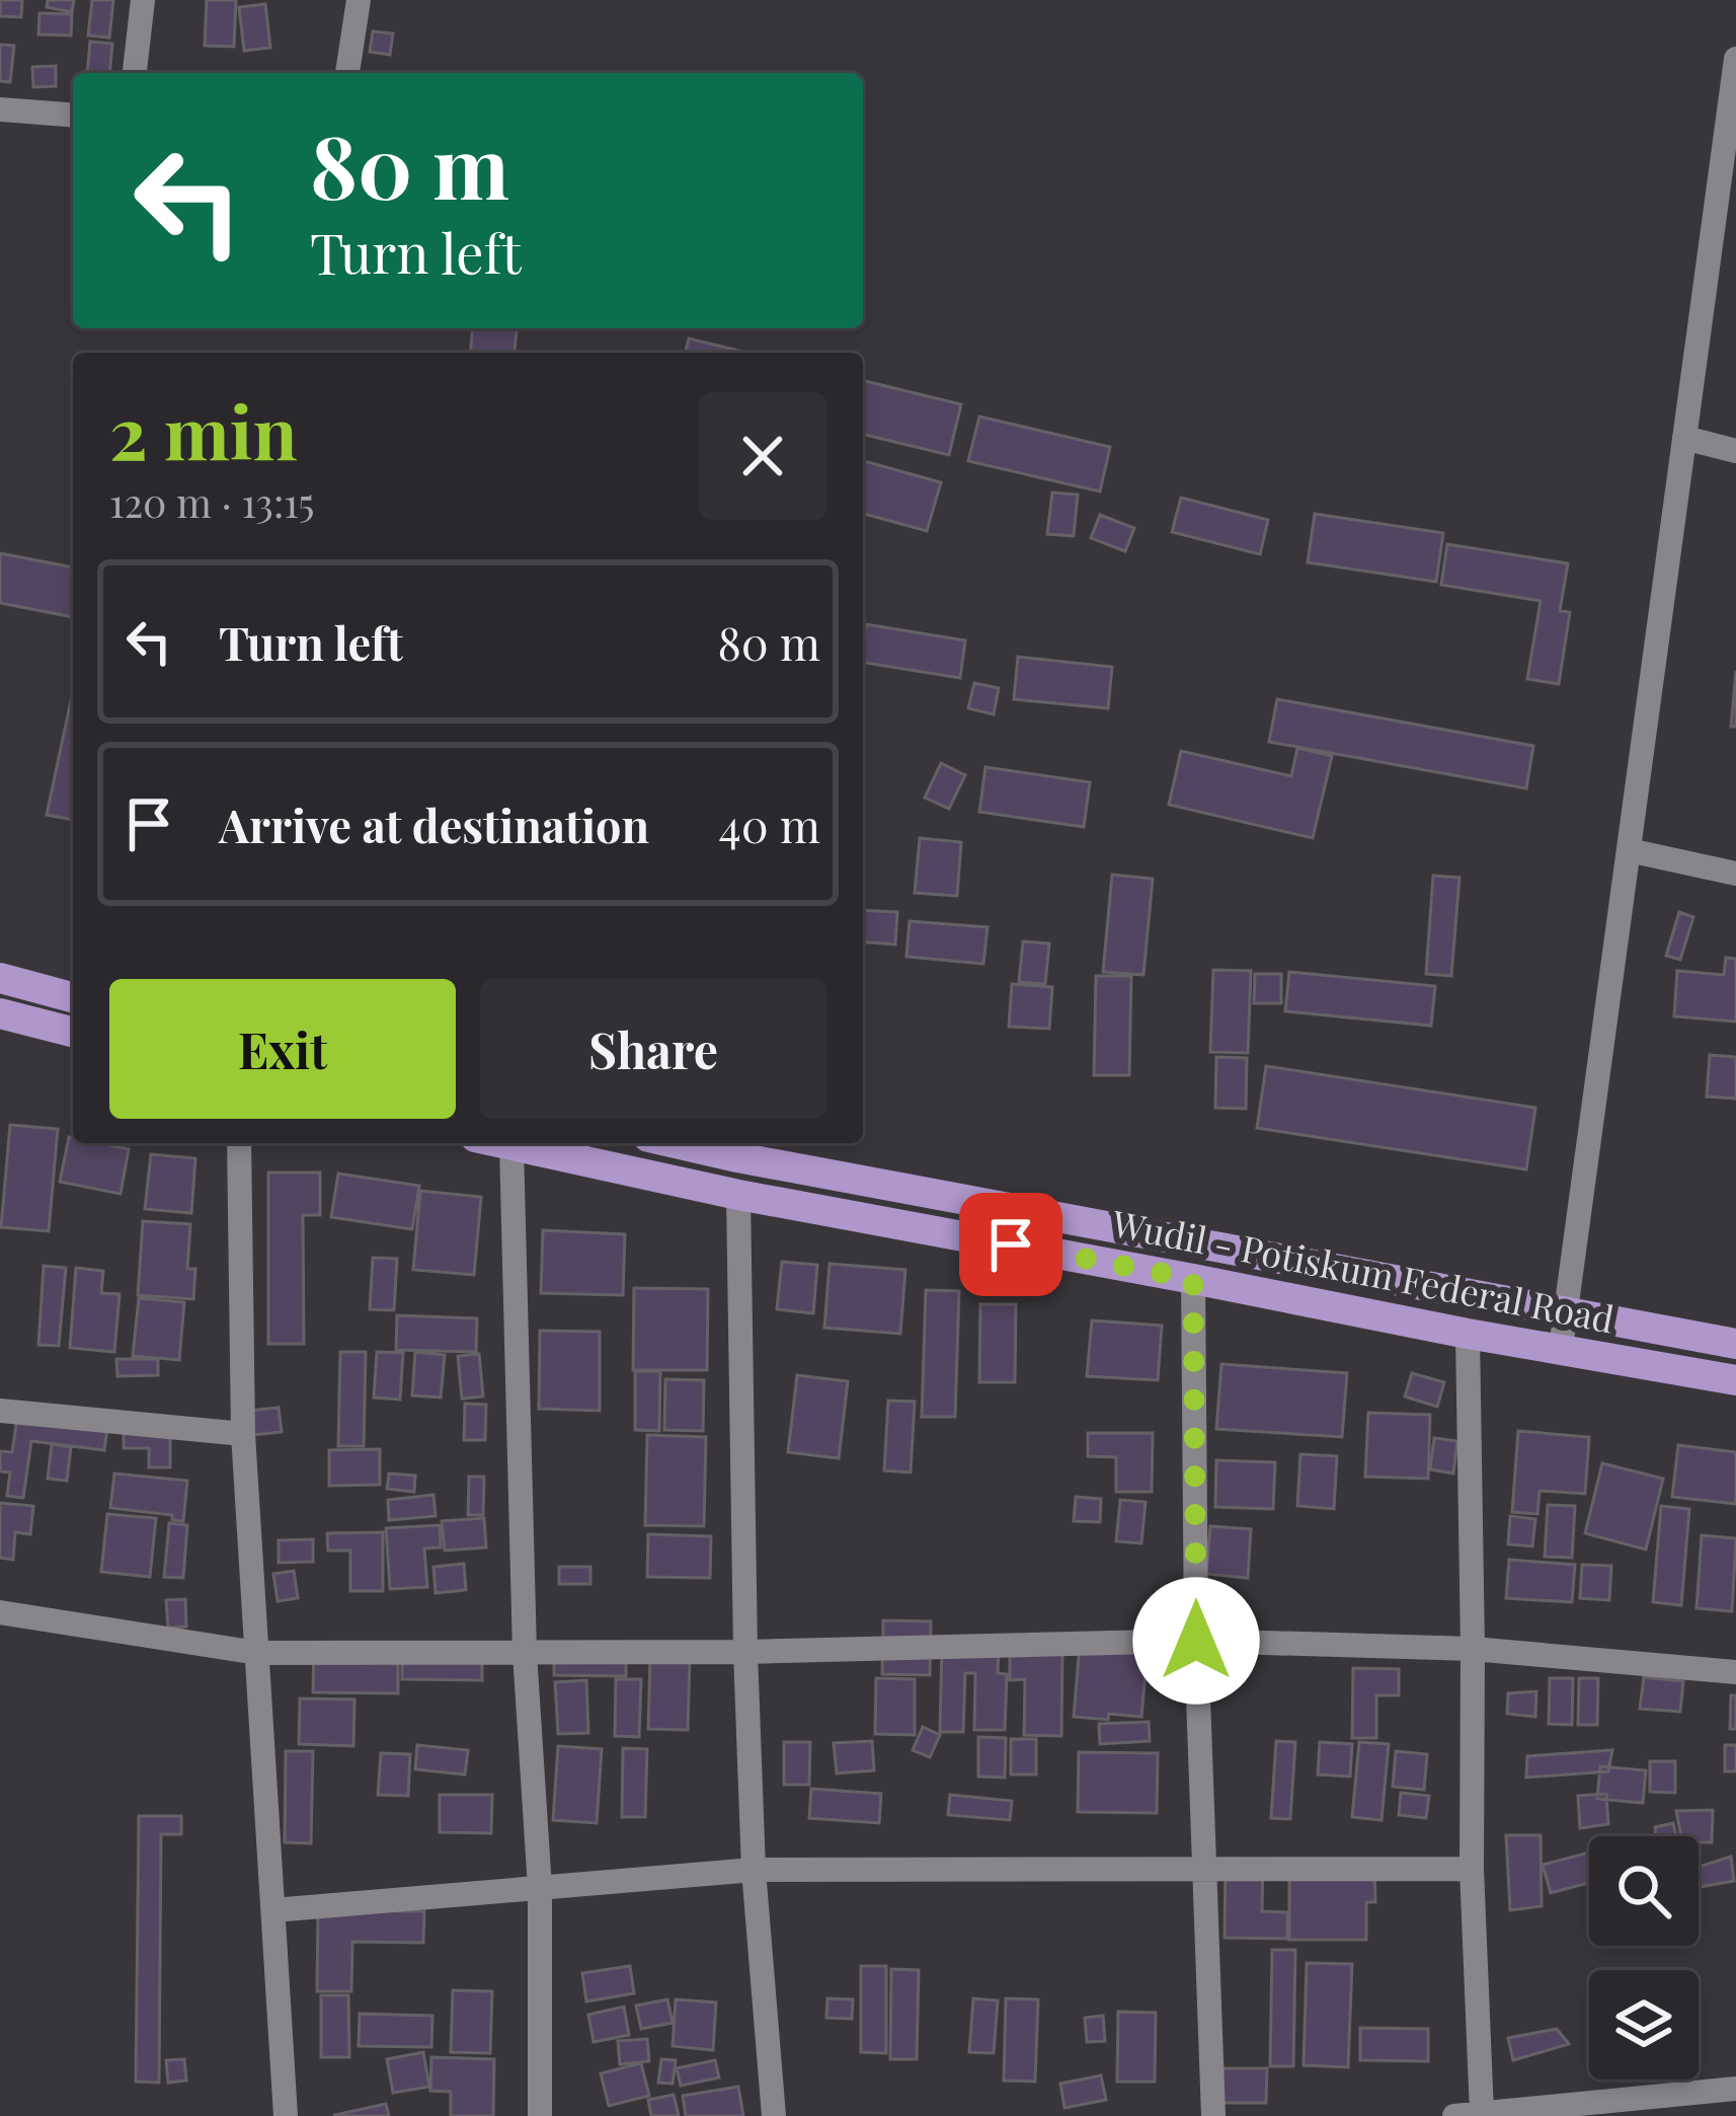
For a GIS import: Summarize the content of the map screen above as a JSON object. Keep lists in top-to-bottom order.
{
  "streets": {
    "main road": ["Wudil - Potiskum Federal Road"]
  },
  "page": {
    "turn": ["80 m", "Turn left"],
    "heading": ["2 min", "120 m · 13:15"],
    "list": [
      {
        "name": "Turn left",
        "value": "80 m"
      },
      {
        "name": "Arrive at destination",
        "value": "40 m"
      }
    ],
    "buttons": ["Exit", "Share"]
  }
}
